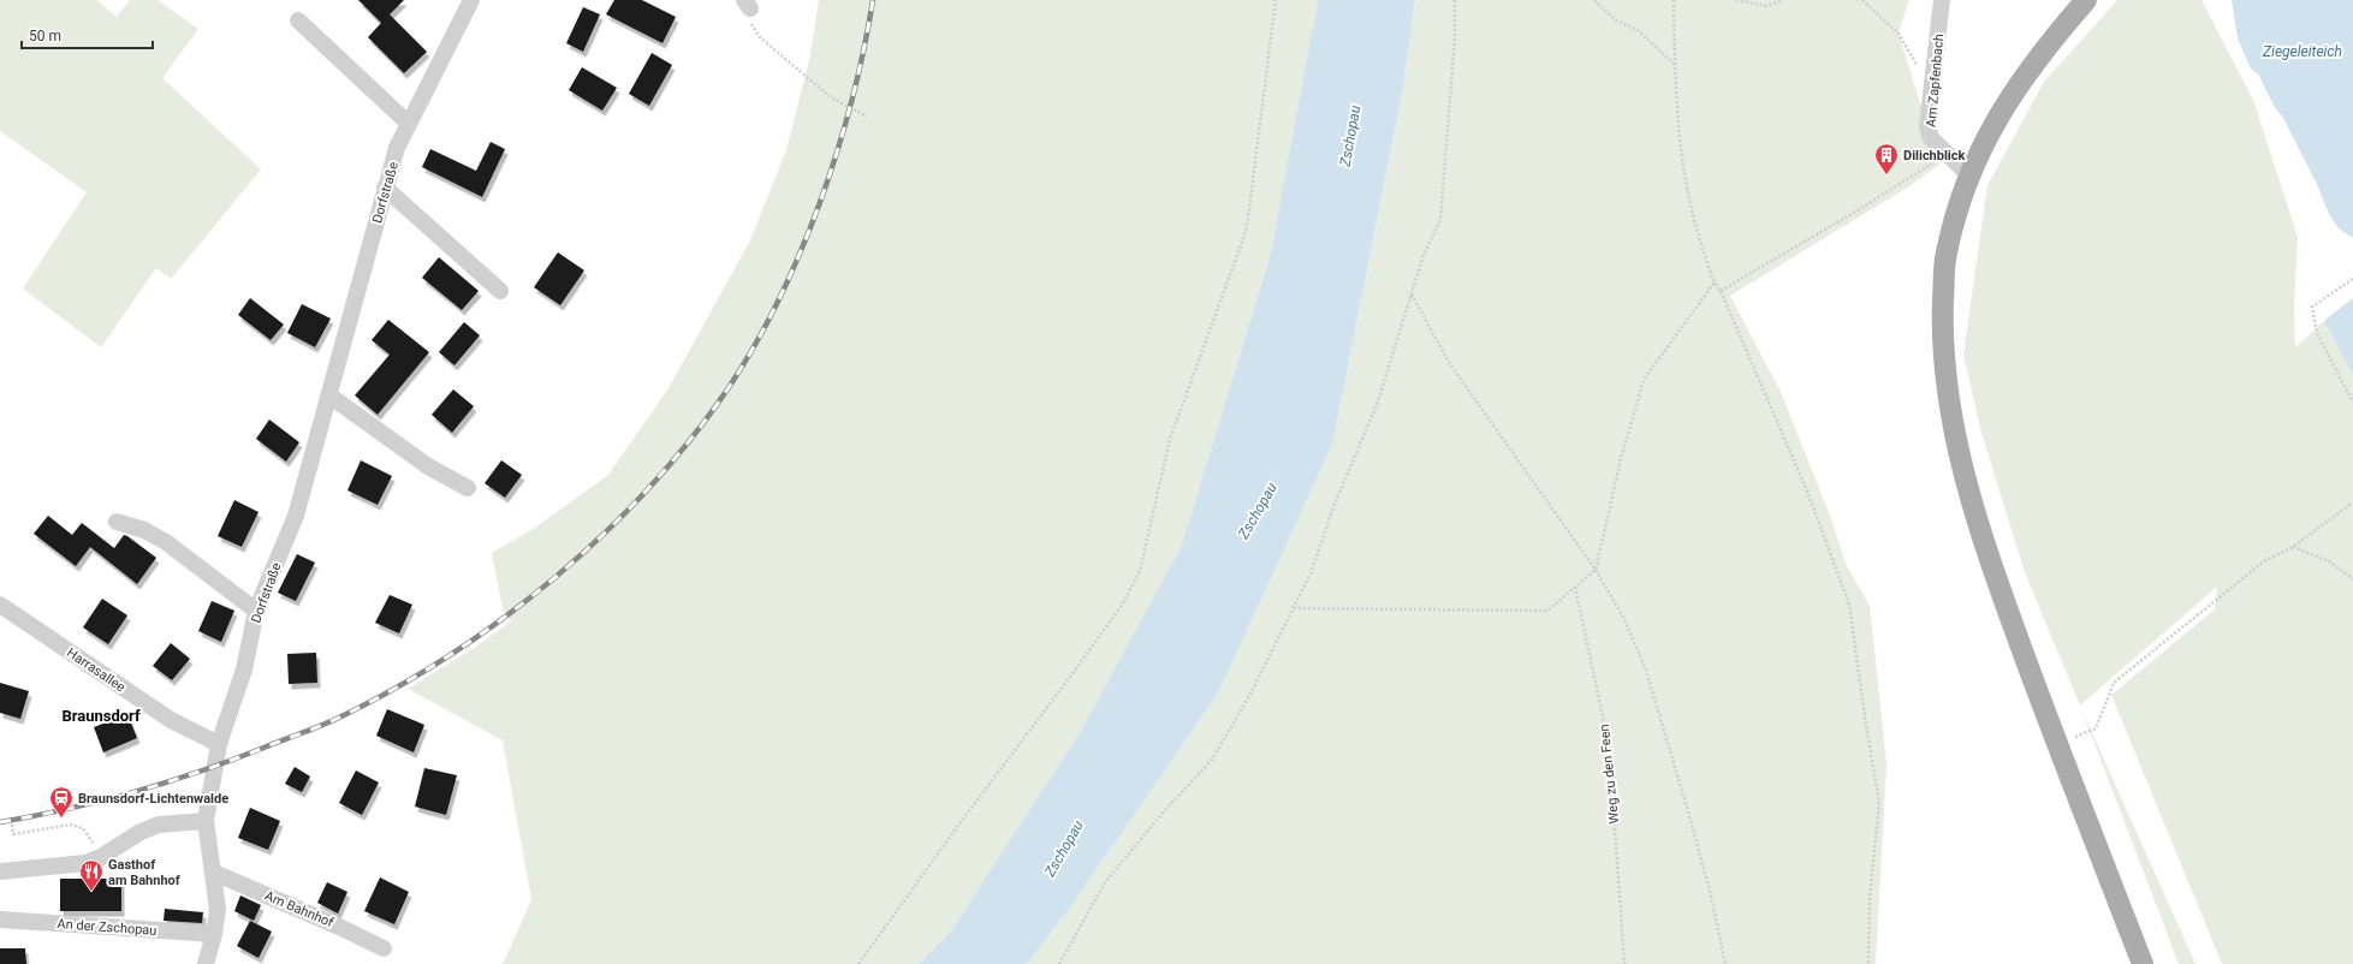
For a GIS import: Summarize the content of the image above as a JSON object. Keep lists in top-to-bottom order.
{
  "streets": {
    "street": [
      "Am Zapfenbach",
      "Dorfstraße",
      "Harrasallee",
      "Am Bahnhof",
      "An der Zschopau"
    ],
    "path": ["Weg zu den Feen"]
  },
  "crossings": [
    ["Dorfstraße", "Harrasallee"]
  ],
  "districts": ["Braunsdorf"],
  "water": ["Ziegeleiteich", "Zschopau"],
  "places": {
    "building": ["Dilichblick"],
    "station": ["Braunsdorf-Lichtenwalde"],
    "restaurant": ["Gasthof am Bahnhof"]
  },
  "scale_bar": "50 m"
}
